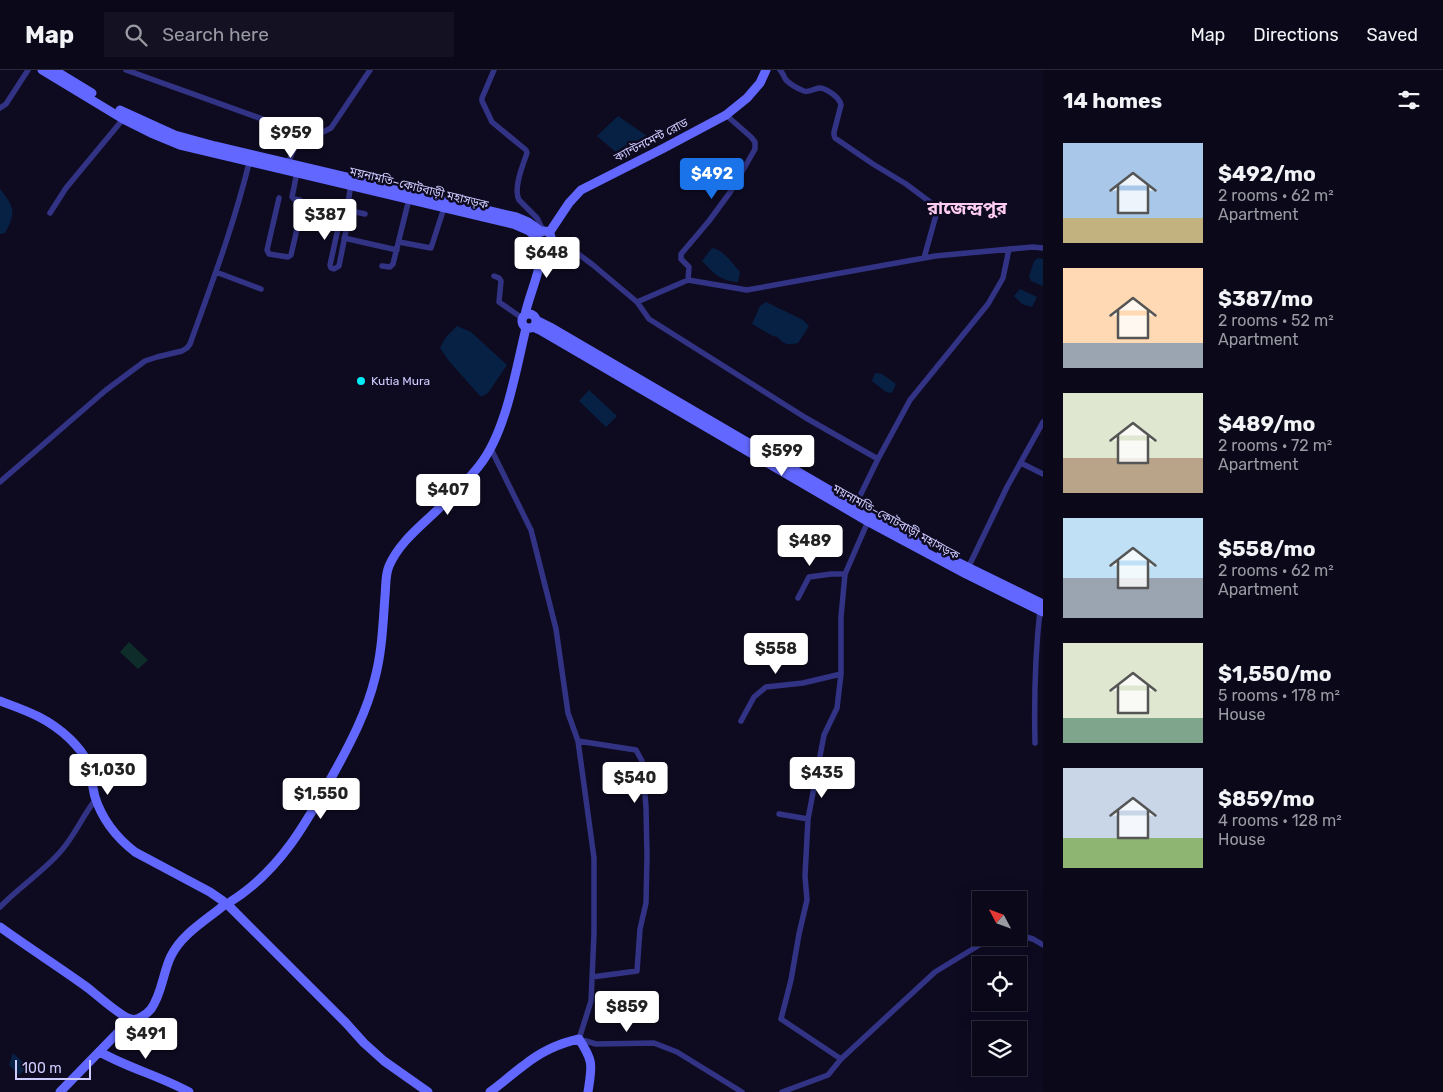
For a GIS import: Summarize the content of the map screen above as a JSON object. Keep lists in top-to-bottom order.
{
  "streets": {
    "main road": ["ক্যান্টনমেন্ট রোড", "ময়নামতি–কোটবাড়ী মহাসড়ক"]
  },
  "crossings": [
    ["ক্যান্টনমেন্ট রোড", "ময়নামতি–কোটবাড়ী মহাসড়ক"]
  ],
  "districts": ["রাজেন্দ্রপুর"],
  "places": ["Kutia Mura"],
  "scale_bar": "100 m",
  "north": "top left",
  "page": {
    "header": "Map",
    "search": "Search here",
    "nav": ["Map", "Directions", "Saved"],
    "heading": "14 homes",
    "price": [
      "$959",
      "$492",
      "$387",
      "$648",
      "$599",
      "$407",
      "$489",
      "$558",
      "$1,030",
      "$435",
      "$540",
      "$1,550",
      "$859",
      "$491"
    ],
    "list": [
      {
        "name": "$492/mo",
        "note": "2 rooms · 62 m² · Apartment"
      },
      {
        "name": "$387/mo",
        "note": "2 rooms · 52 m² · Apartment"
      },
      {
        "name": "$489/mo",
        "note": "2 rooms · 72 m² · Apartment"
      },
      {
        "name": "$558/mo",
        "note": "2 rooms · 62 m² · Apartment"
      },
      {
        "name": "$1,550/mo",
        "note": "5 rooms · 178 m² · House"
      },
      {
        "name": "$859/mo",
        "note": "4 rooms · 128 m² · House"
      }
    ],
    "scale": "100 m"
  }
}
